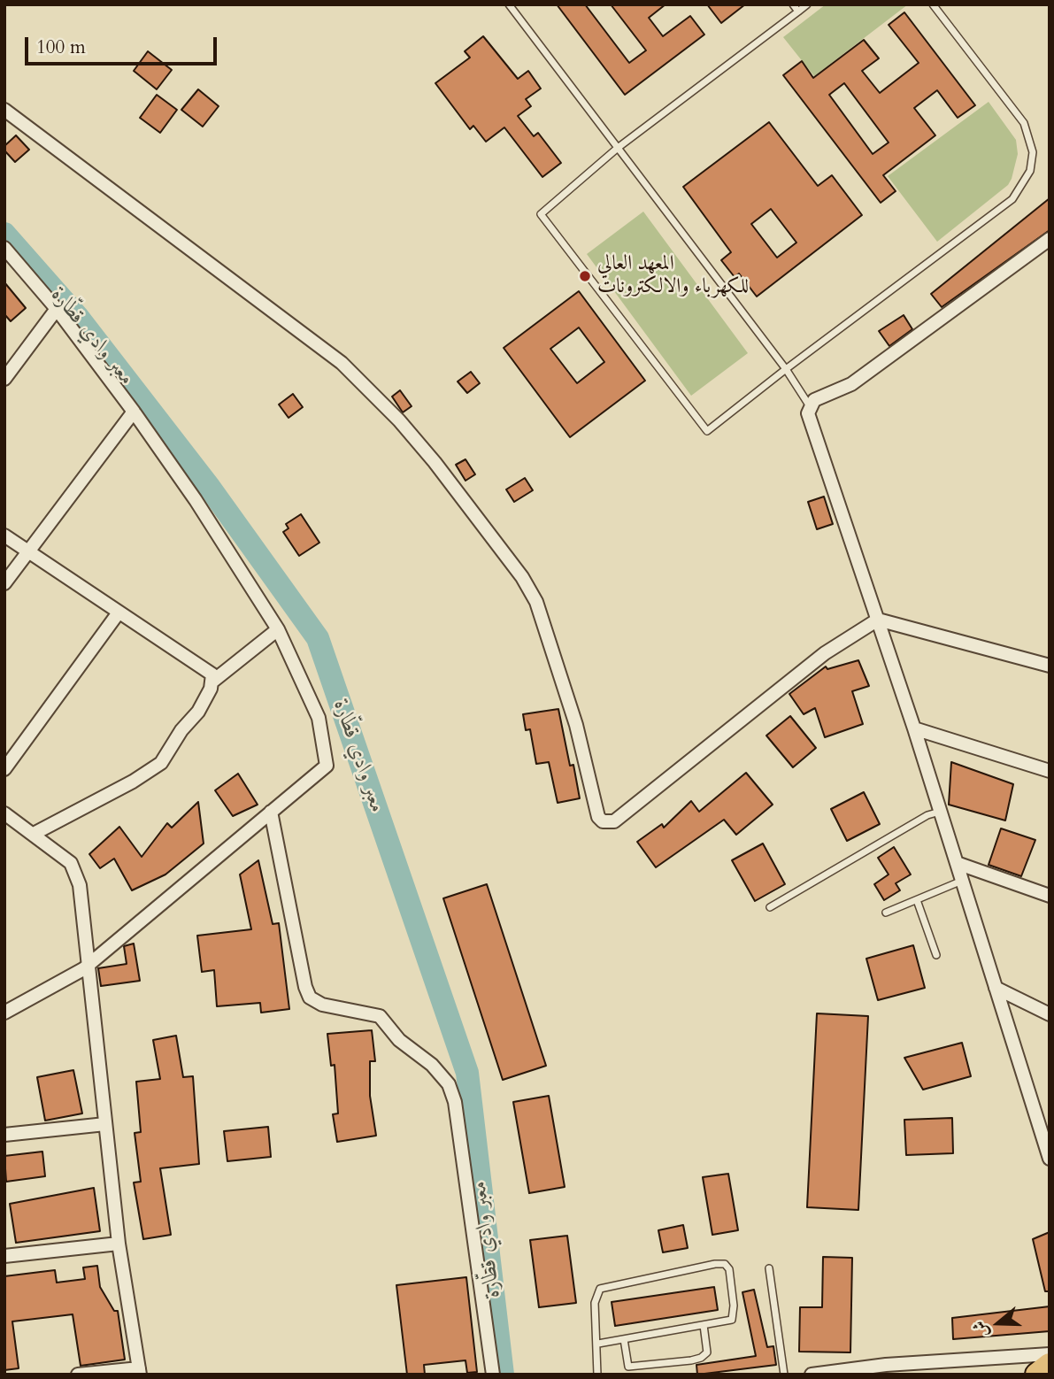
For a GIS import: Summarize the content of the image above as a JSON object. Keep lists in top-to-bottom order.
{
  "water": ["معبر وادي قطّارة"],
  "places": ["المعهد العالي للكهرباء والالكترونات"],
  "scale_bar": "100 m",
  "north": "left"
}
